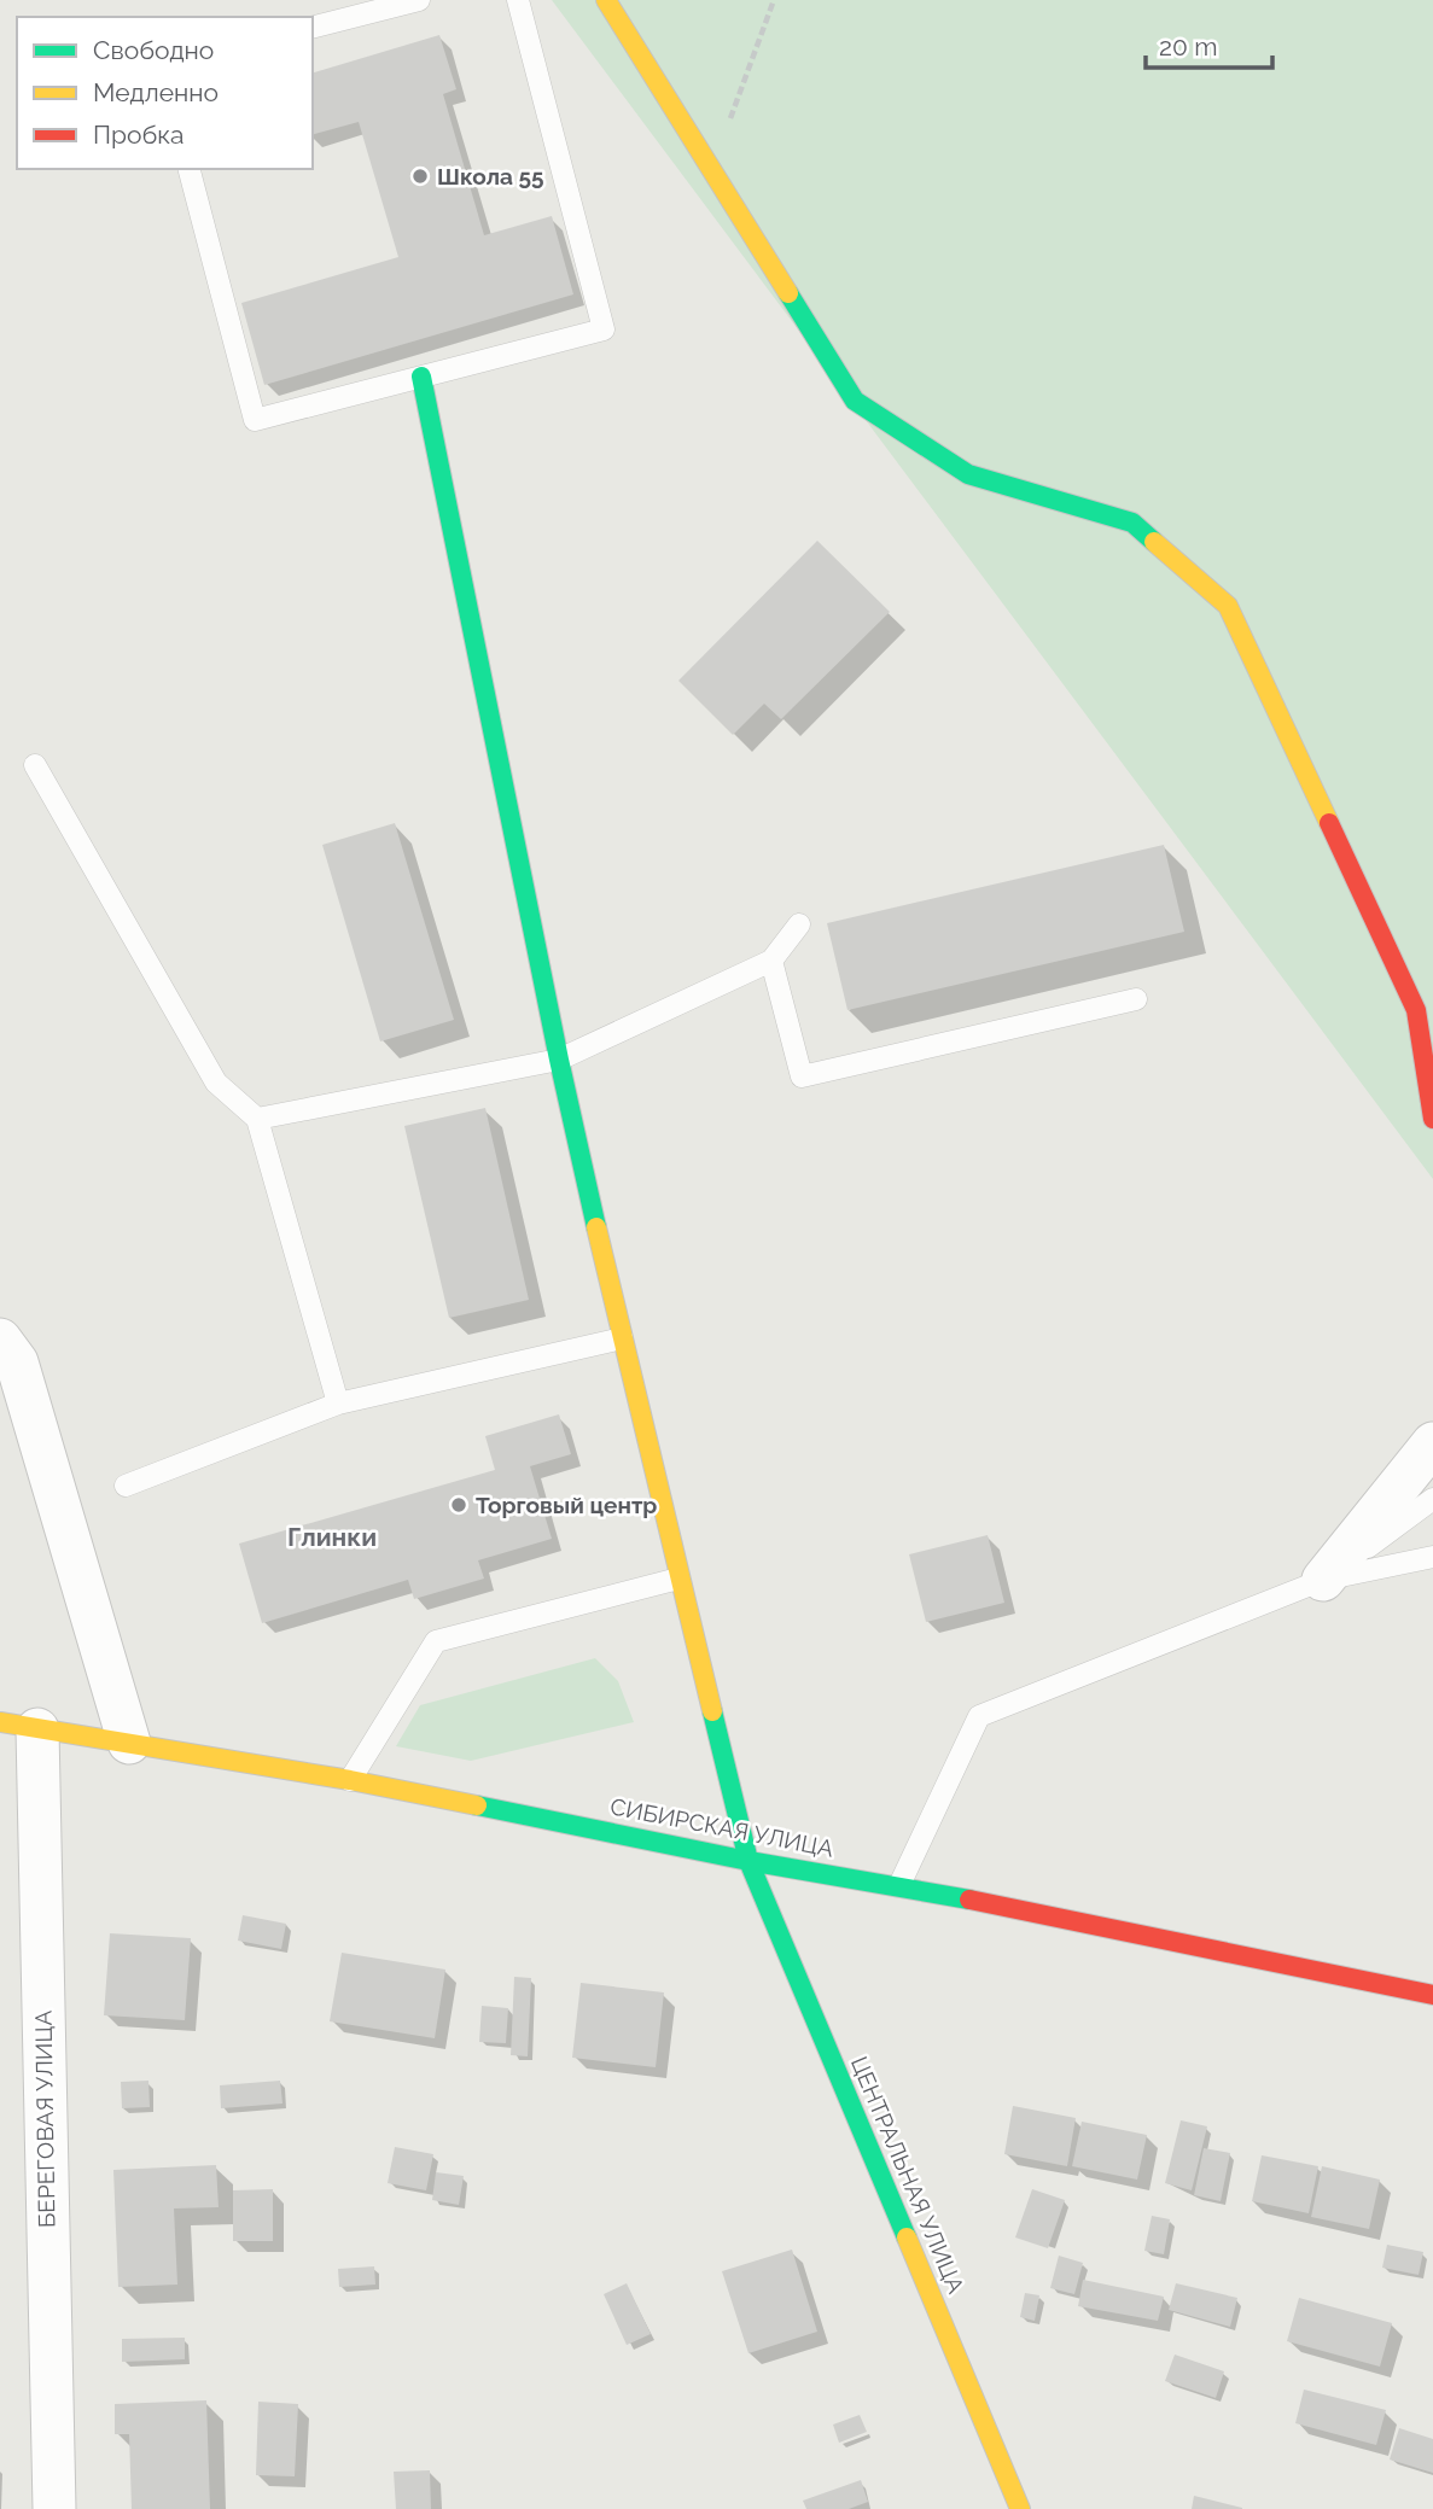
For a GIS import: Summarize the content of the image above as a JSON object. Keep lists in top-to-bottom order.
{
  "streets": {
    "street": ["СИБИРСКАЯ УЛИЦА", "БЕРЕГОВАЯ УЛИЦА", "ЦЕНТРАЛЬНАЯ УЛИЦА"]
  },
  "crossings": [
    ["СИБИРСКАЯ УЛИЦА", "БЕРЕГОВАЯ УЛИЦА"],
    ["СИБИРСКАЯ УЛИЦА", "ЦЕНТРАЛЬНАЯ УЛИЦА"]
  ],
  "districts": ["Глинки"],
  "places": ["Школа 55", "Торговый центр"],
  "legend": ["Свободно", "Медленно", "Пробка"],
  "scale_bar": "20 m"
}
